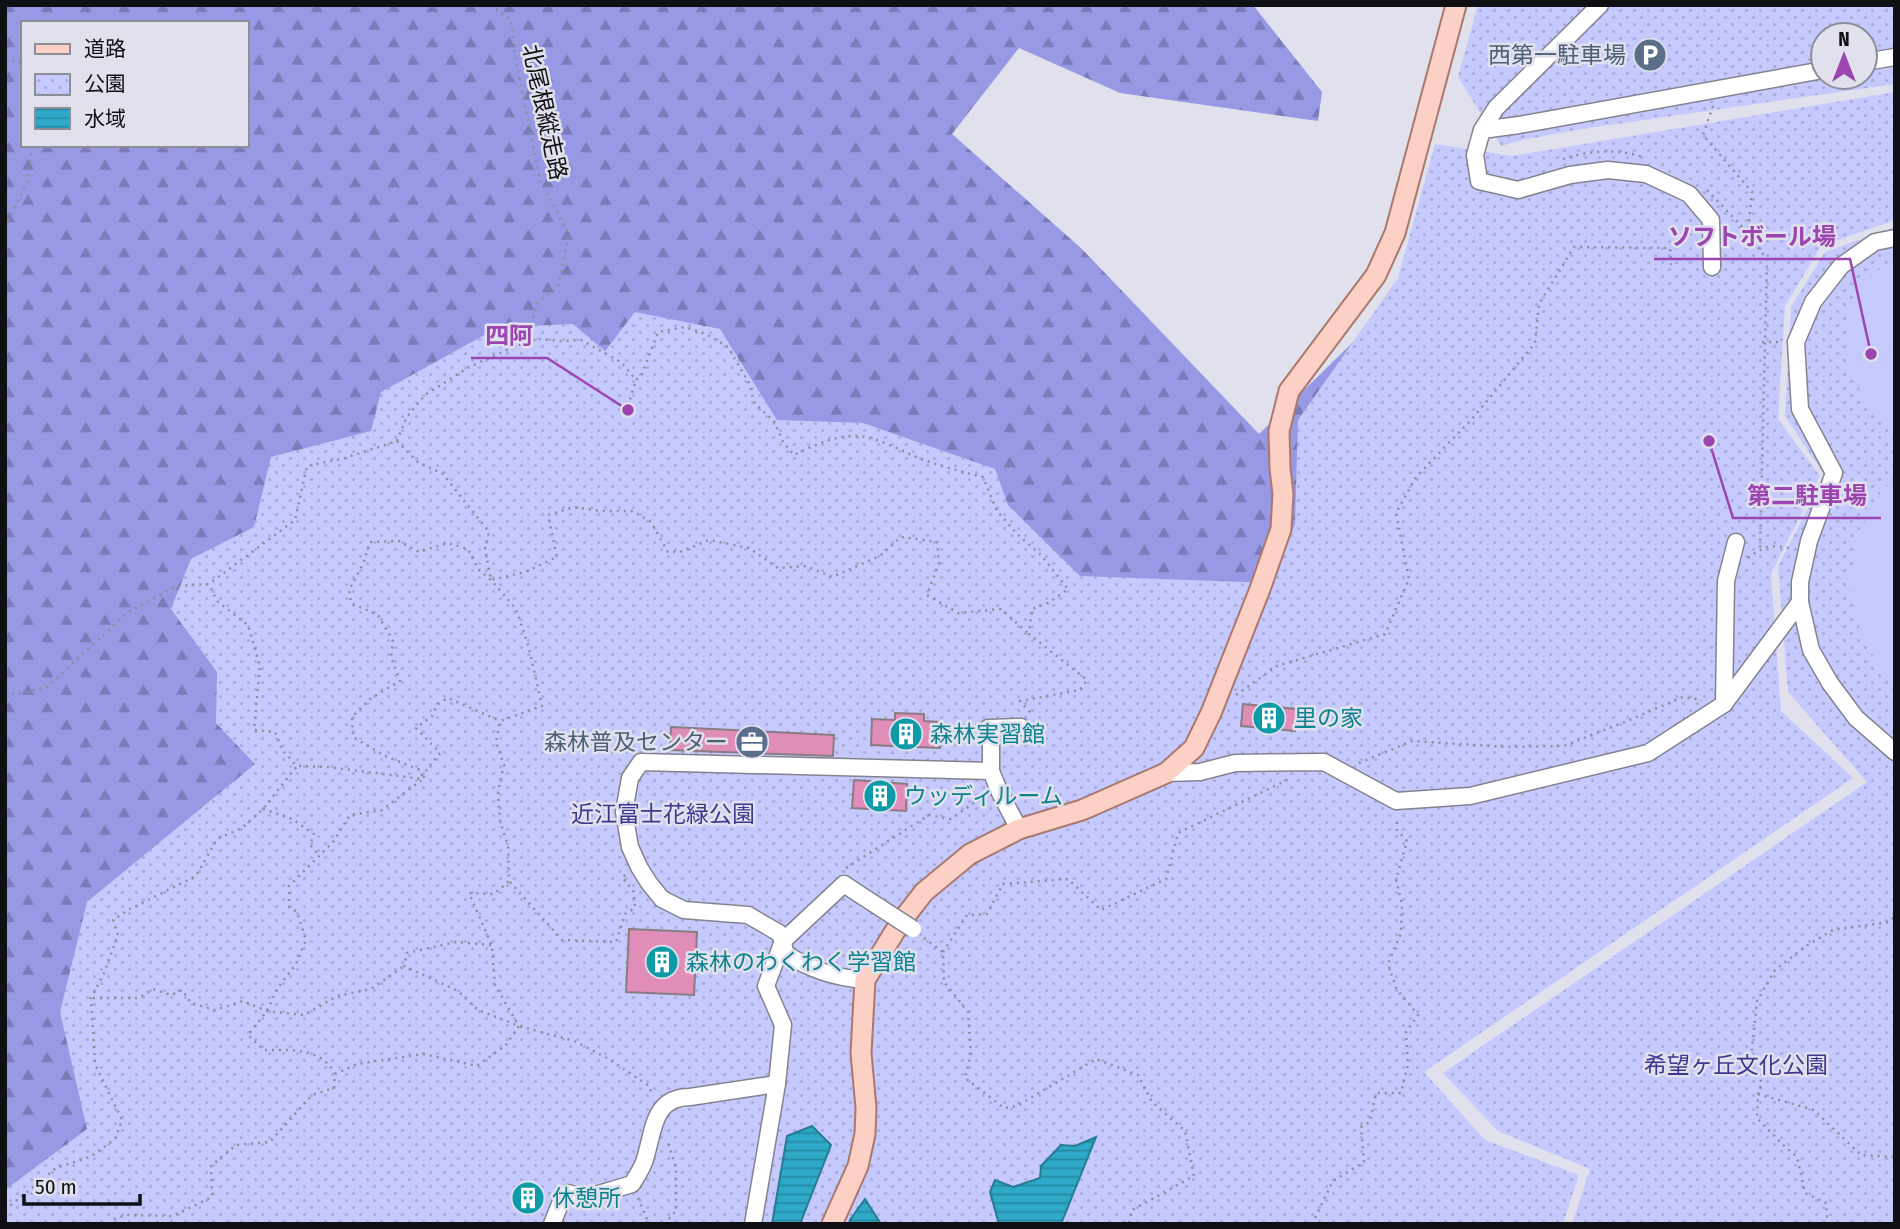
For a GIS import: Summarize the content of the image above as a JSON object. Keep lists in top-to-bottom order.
{
  "streets": {
    "path": ["北尾根縦走路"]
  },
  "parks": ["近江富士花緑公園", "希望ヶ丘文化公園"],
  "places": {
    "parking": ["西第一駐車場"],
    "other": ["ソフトボール場", "四阿", "第二駐車場"],
    "building": [
      "里の家",
      "森林実習館",
      "ウッディルーム",
      "森林のわくわく学習館",
      "休憩所"
    ],
    "office": ["森林普及センター"]
  },
  "legend": ["道路", "公園", "水域"],
  "scale_bar": "50 m",
  "north": "top"
}
